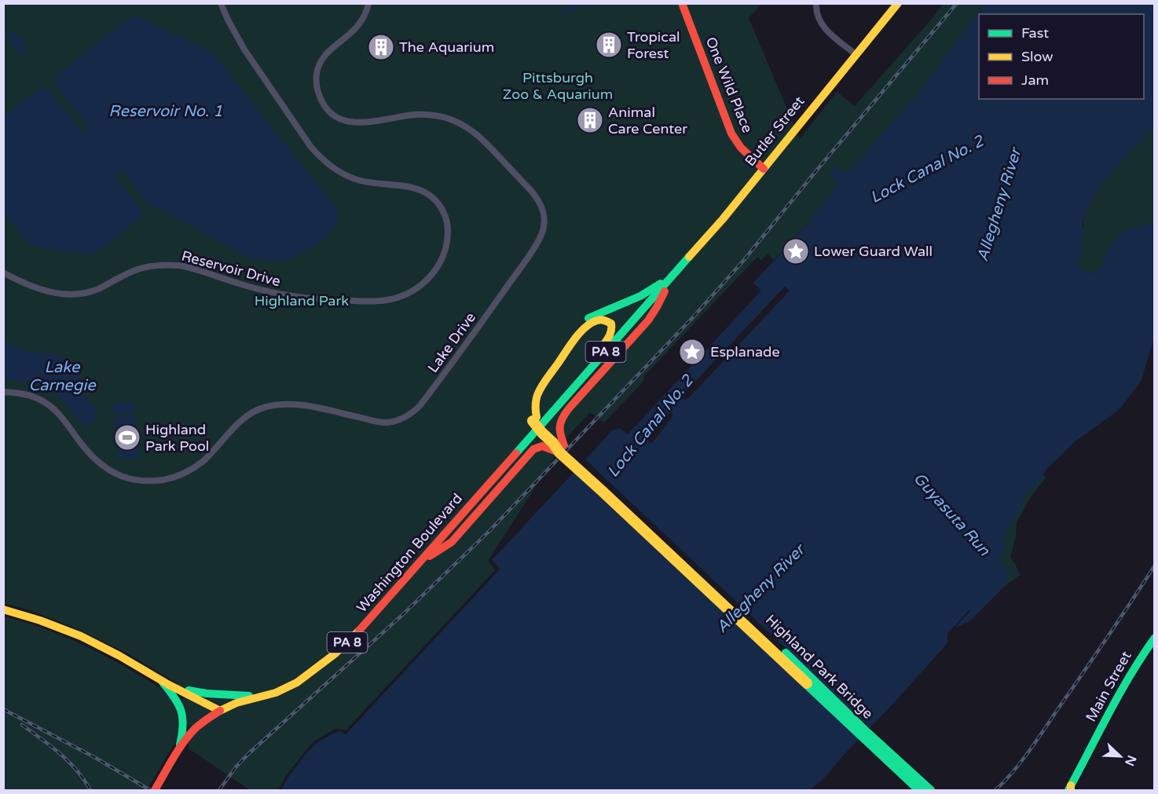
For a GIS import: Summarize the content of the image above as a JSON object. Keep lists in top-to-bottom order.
{
  "streets": {
    "main road": [
      "One Wild Place",
      "Butler Street",
      "PA 8",
      "Washington Boulevard",
      "Highland Park Bridge",
      "Main Street"
    ],
    "street": ["Reservoir Drive", "Lake Drive"]
  },
  "crossings": [
    ["One Wild Place", "Butler Street"],
    ["Butler Street", "Washington Boulevard"],
    ["PA 8", "Washington Boulevard"]
  ],
  "water": [
    "Reservoir No. 1",
    "Lock Canal No. 2",
    "Allegheny River",
    "Lake Carnegie",
    "Guyasuta Run"
  ],
  "parks": ["Pittsburgh Zoo & Aquarium", "Highland Park"],
  "places": {
    "building": ["Tropical Forest", "The Aquarium", "Animal Care Center"],
    "place": ["Lower Guard Wall", "Esplanade"],
    "sports": ["Highland Park Pool"]
  },
  "legend": ["Fast", "Slow", "Jam"],
  "north": "bottom right"
}
